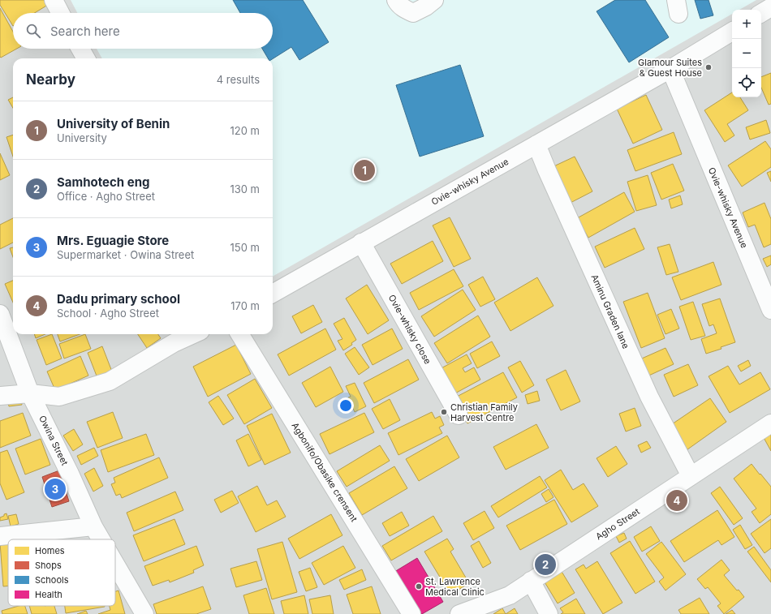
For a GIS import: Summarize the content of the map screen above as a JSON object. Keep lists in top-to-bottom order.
{
  "streets": {
    "street": [
      "Ovie-whisky Avenue",
      "Aminu Graden lane",
      "Ovie-whisky close",
      "Owina Street",
      "Agbonifo/Obasike crensent",
      "Agho Street"
    ]
  },
  "crossings": [
    ["Ovie-whisky Avenue", "Aminu Graden lane"],
    ["Ovie-whisky Avenue", "Ovie-whisky close"],
    ["Aminu Graden lane", "Agho Street"]
  ],
  "places": ["Glamour Suites & Guest House", "Christian Family Harvest Centre", "St. Lawrence Medical Clinic"],
  "legend": [
    "Homes",
    "Shops",
    "Schools",
    "Health"
  ],
  "page": {
    "map_buttons": ["+", "−"],
    "search": "Search here",
    "heading": ["Nearby", "4 results"],
    "list": [
      {
        "mark": "1",
        "name": "University of Benin",
        "note": "University",
        "value": "120 m"
      },
      {
        "mark": "2",
        "name": "Samhotech eng",
        "note": "Office · Agho Street",
        "value": "130 m"
      },
      {
        "mark": "3",
        "name": "Mrs. Eguagie Store",
        "note": "Supermarket · Owina Street",
        "value": "150 m"
      },
      {
        "mark": "4",
        "name": "Dadu primary school",
        "note": "School · Agho Street",
        "value": "170 m"
      }
    ],
    "pins": [
      "1",
      "3",
      "4",
      "2"
    ]
  }
}
